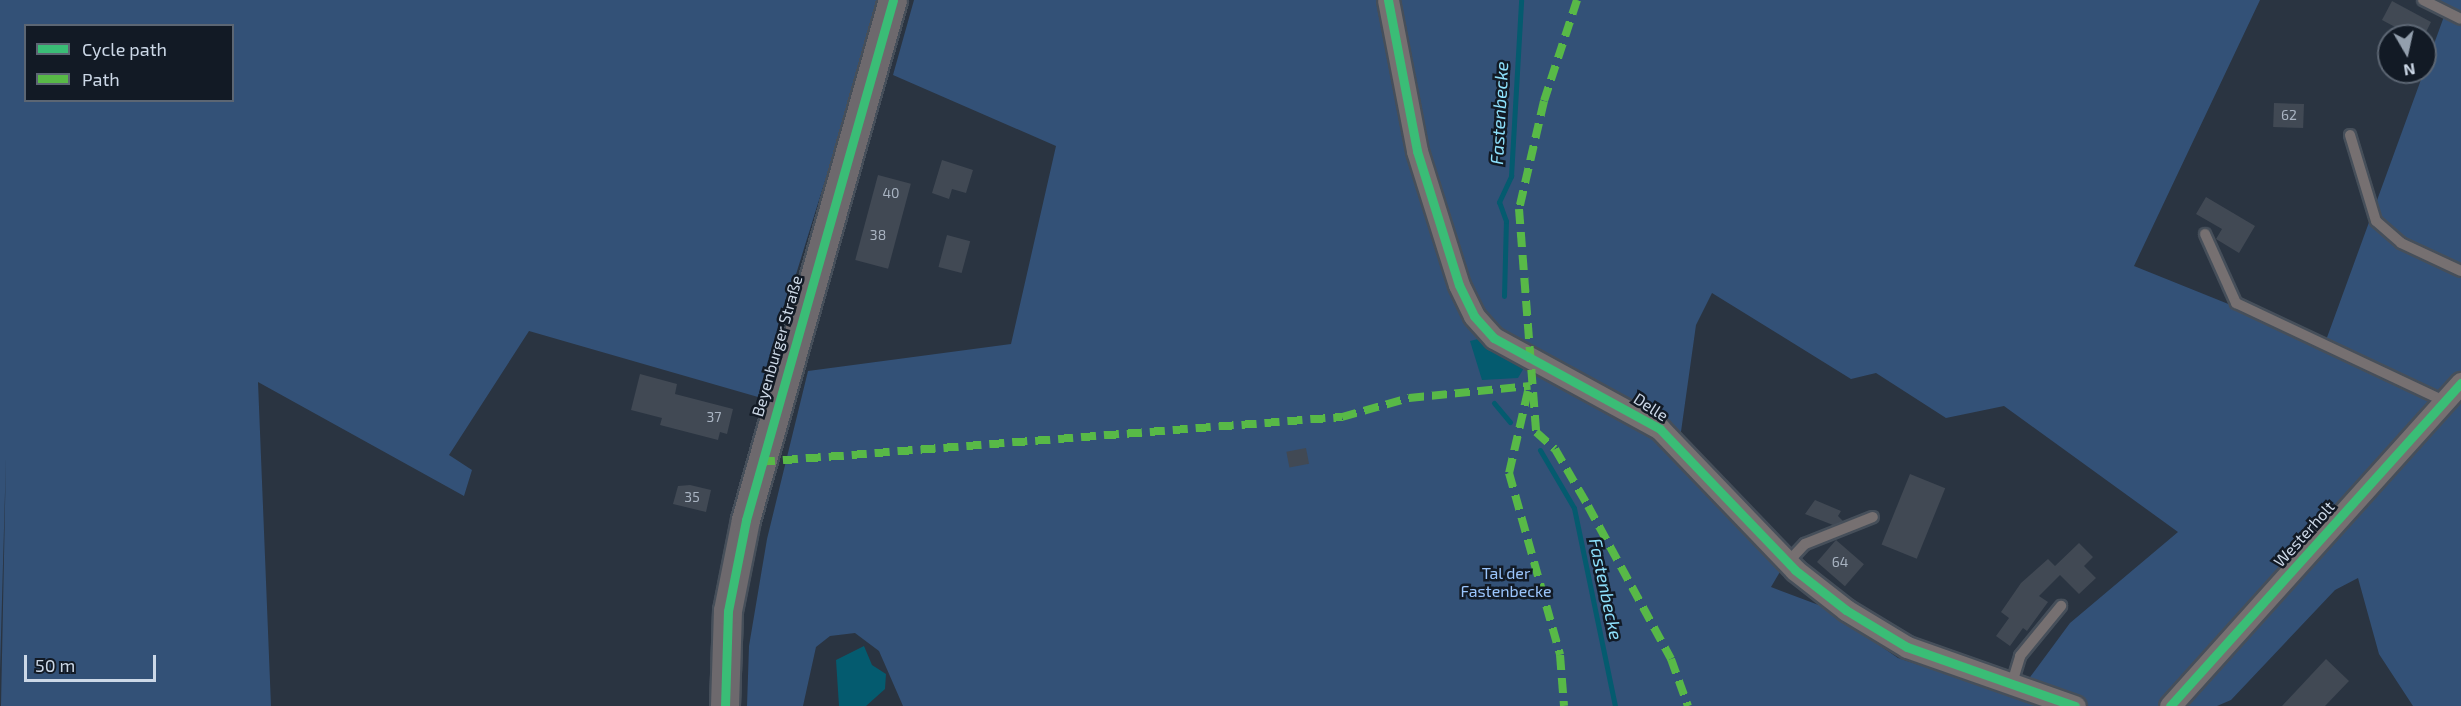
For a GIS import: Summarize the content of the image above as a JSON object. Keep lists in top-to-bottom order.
{
  "streets": {
    "main road": ["Beyenburger Straße"],
    "street": ["Delle", "Westerholt"]
  },
  "water": ["Fastenbecke"],
  "parks": ["Tal der Fastenbecke"],
  "house_numbers": [
    "62",
    "40",
    "38",
    "37",
    "35",
    "64"
  ],
  "legend": ["Cycle path", "Path"],
  "scale_bar": "50 m",
  "north": "bottom"
}
